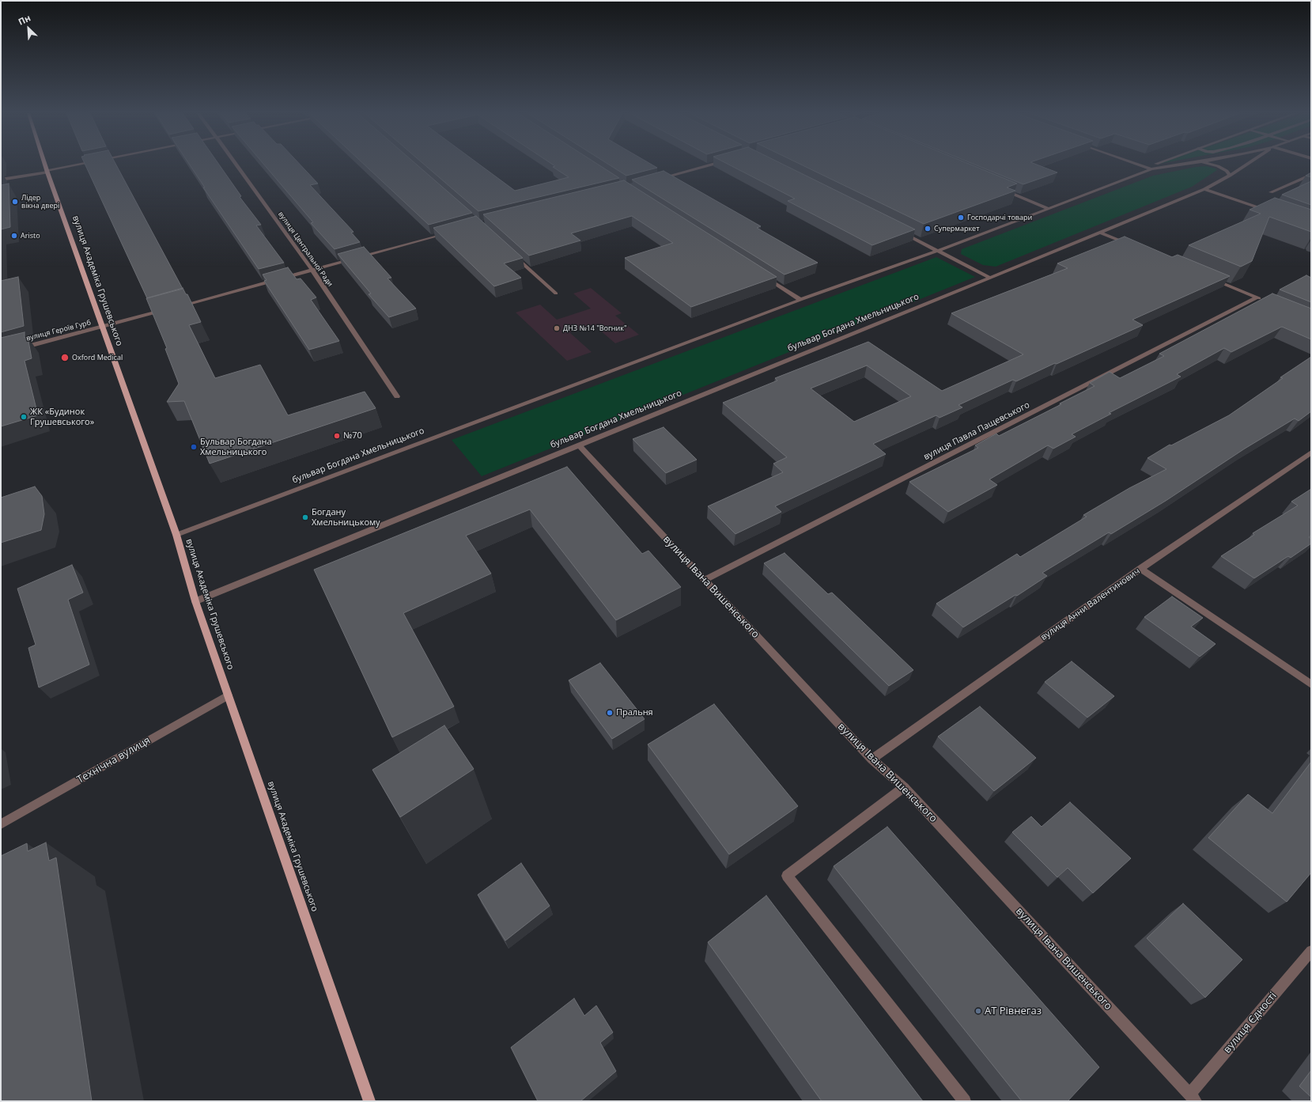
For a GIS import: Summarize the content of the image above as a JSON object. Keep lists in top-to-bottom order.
{
  "streets": {
    "main road": ["вулиця Академіка Грушевського"],
    "street": [
      "вулиця Центральної Ради",
      "бульвар Богдана Хмельницького",
      "вулиця Героїв Гурб",
      "вулиця Павла Пащевського",
      "вулиця Івана Вишенського",
      "вулиця Анни Валентинович",
      "Технічна вулиця",
      "вулиця Єдності"
    ]
  },
  "crossings": [
    ["вулиця Академіка Грушевського", "бульвар Богдана Хмельницького"],
    ["вулиця Академіка Грушевського", "вулиця Героїв Гурб"],
    ["вулиця Академіка Грушевського", "Технічна вулиця"],
    ["бульвар Богдана Хмельницького", "вулиця Івана Вишенського"],
    ["вулиця Павла Пащевського", "вулиця Івана Вишенського"],
    ["вулиця Івана Вишенського", "вулиця Анни Валентинович"],
    ["вулиця Івана Вишенського", "вулиця Єдності"]
  ],
  "places": [
    "Лідер вікна двері",
    "Господарчі товари",
    "Супермаркет",
    "Aristo",
    "ДНЗ №14 \"Вогник\"",
    "Oxford Medical",
    "ЖК «Будинок Грушевського»",
    "№70",
    "Бульвар Богдана Хмельницького",
    "Богдану Хмельницькому",
    "Пральня",
    "АТ Рівнегаз"
  ],
  "north": "top left"
}
